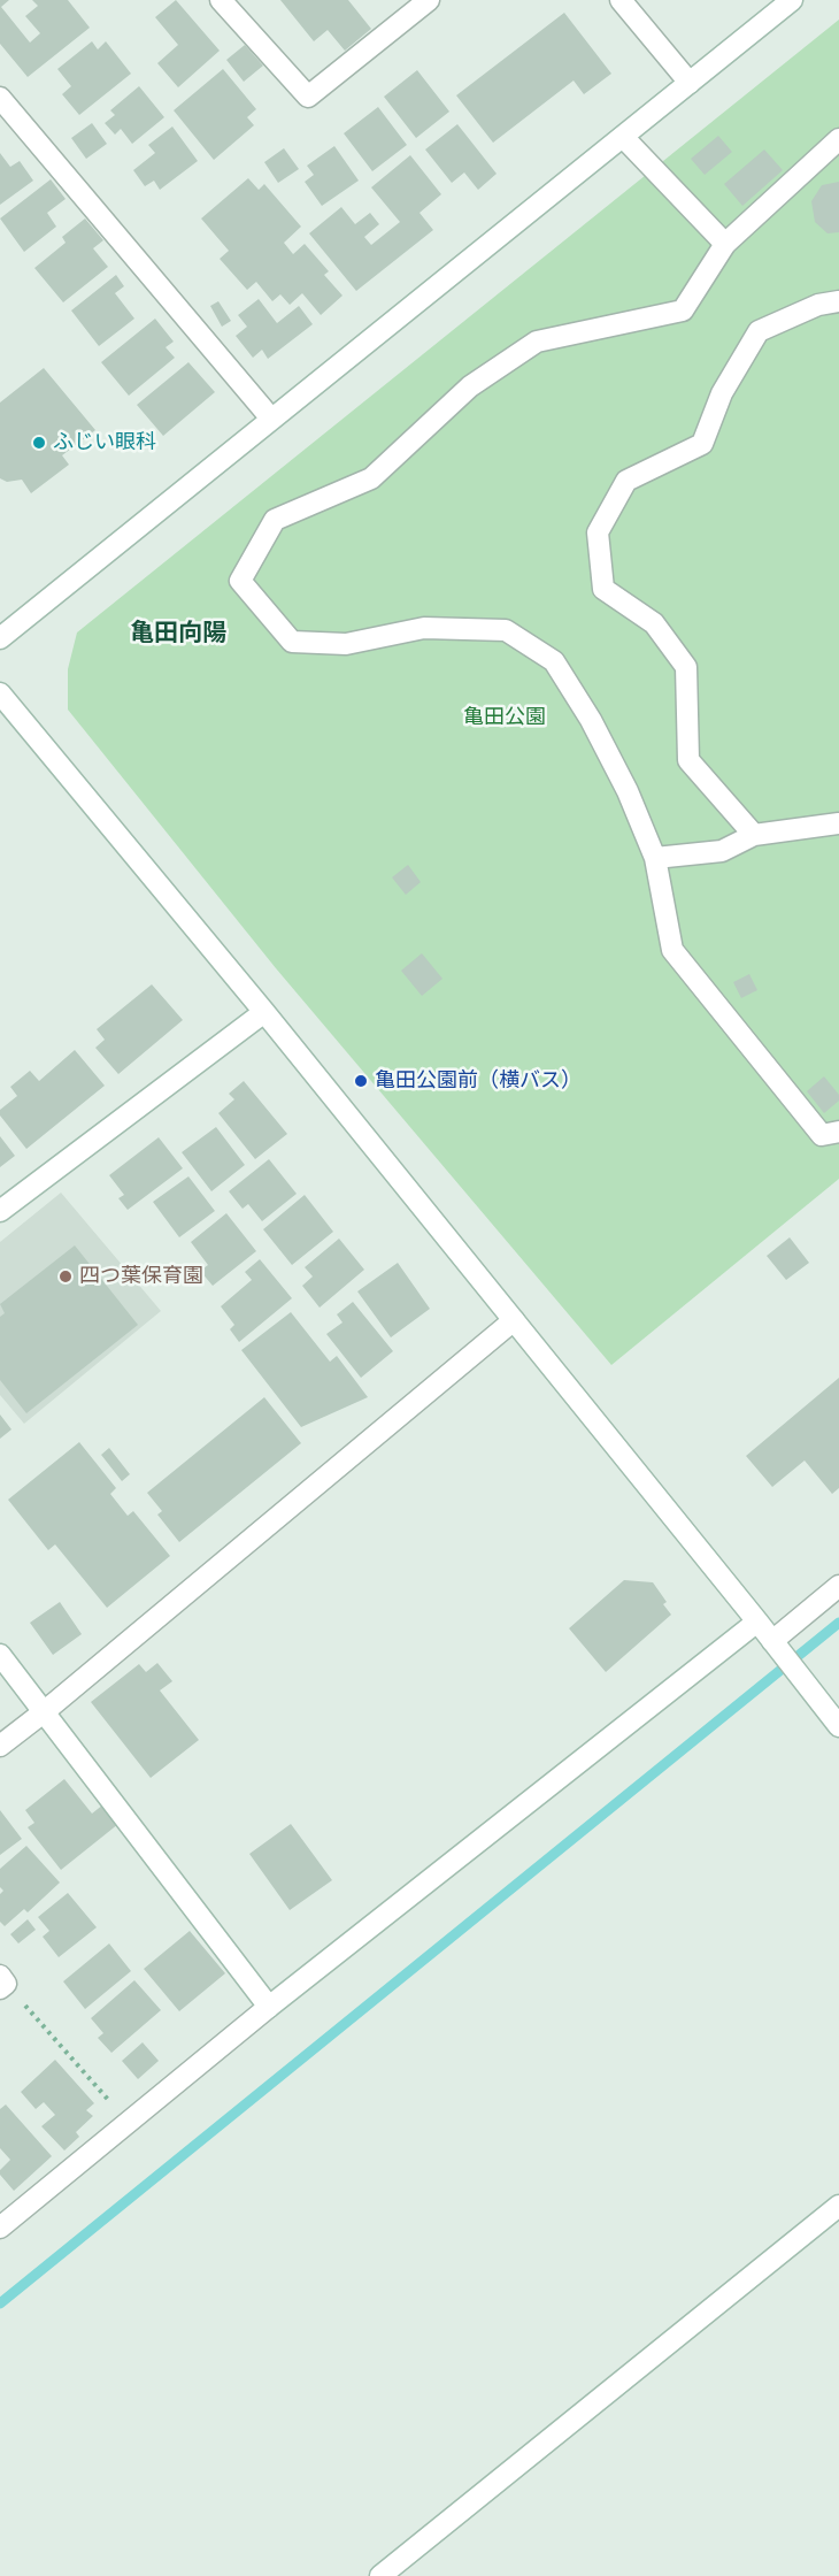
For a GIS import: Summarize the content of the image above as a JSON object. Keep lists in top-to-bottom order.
{
  "districts": ["亀田向陽"],
  "parks": ["亀田公園"],
  "places": ["ふじい眼科", "亀田公園前（横バス）", "四つ葉保育園"]
}
